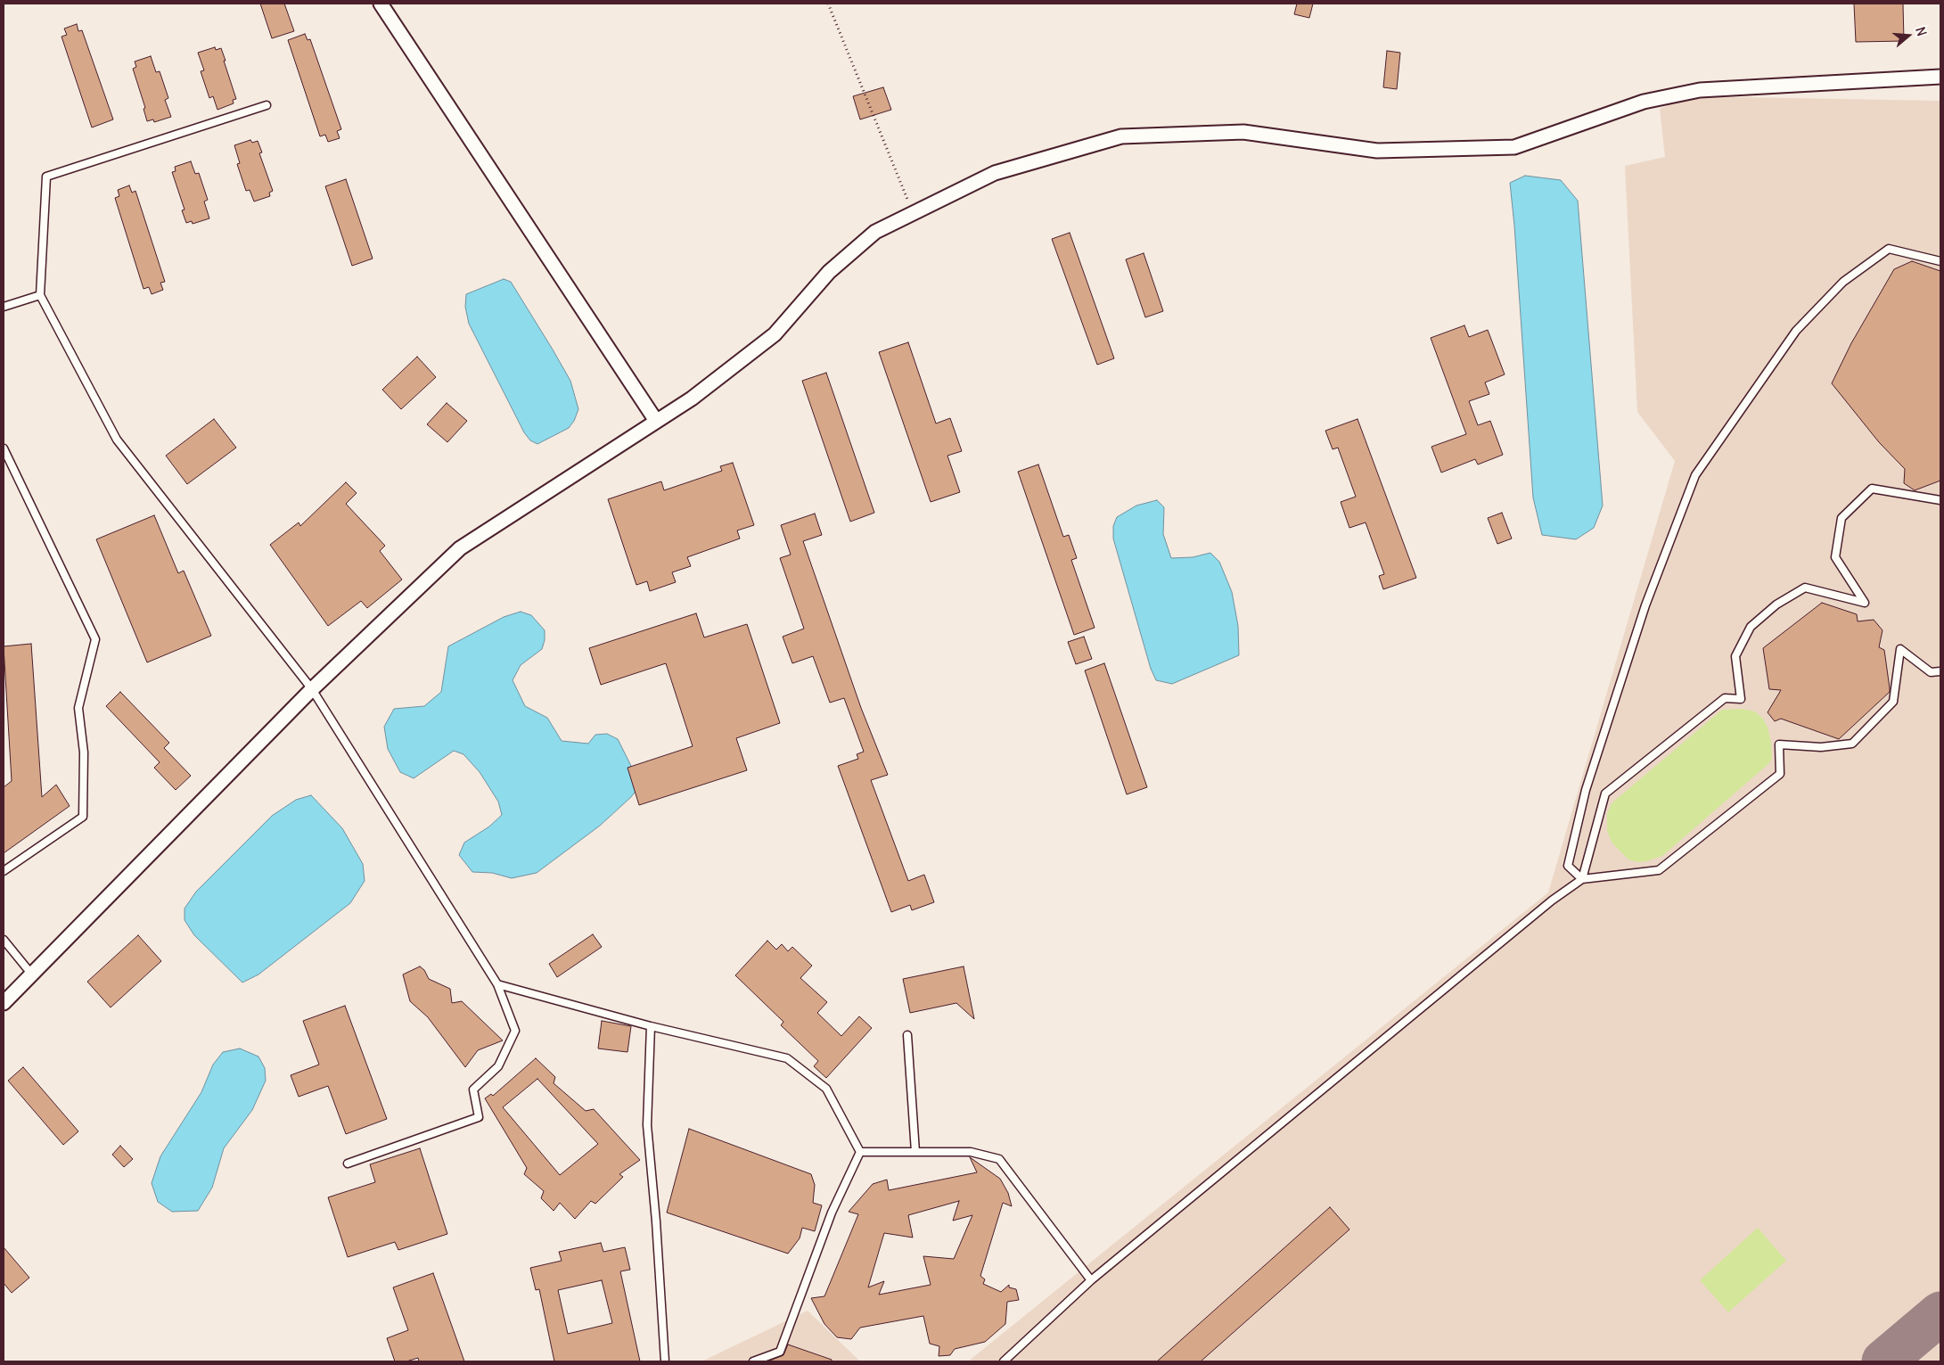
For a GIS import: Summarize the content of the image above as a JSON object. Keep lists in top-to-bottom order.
{
  "north": "right"
}
